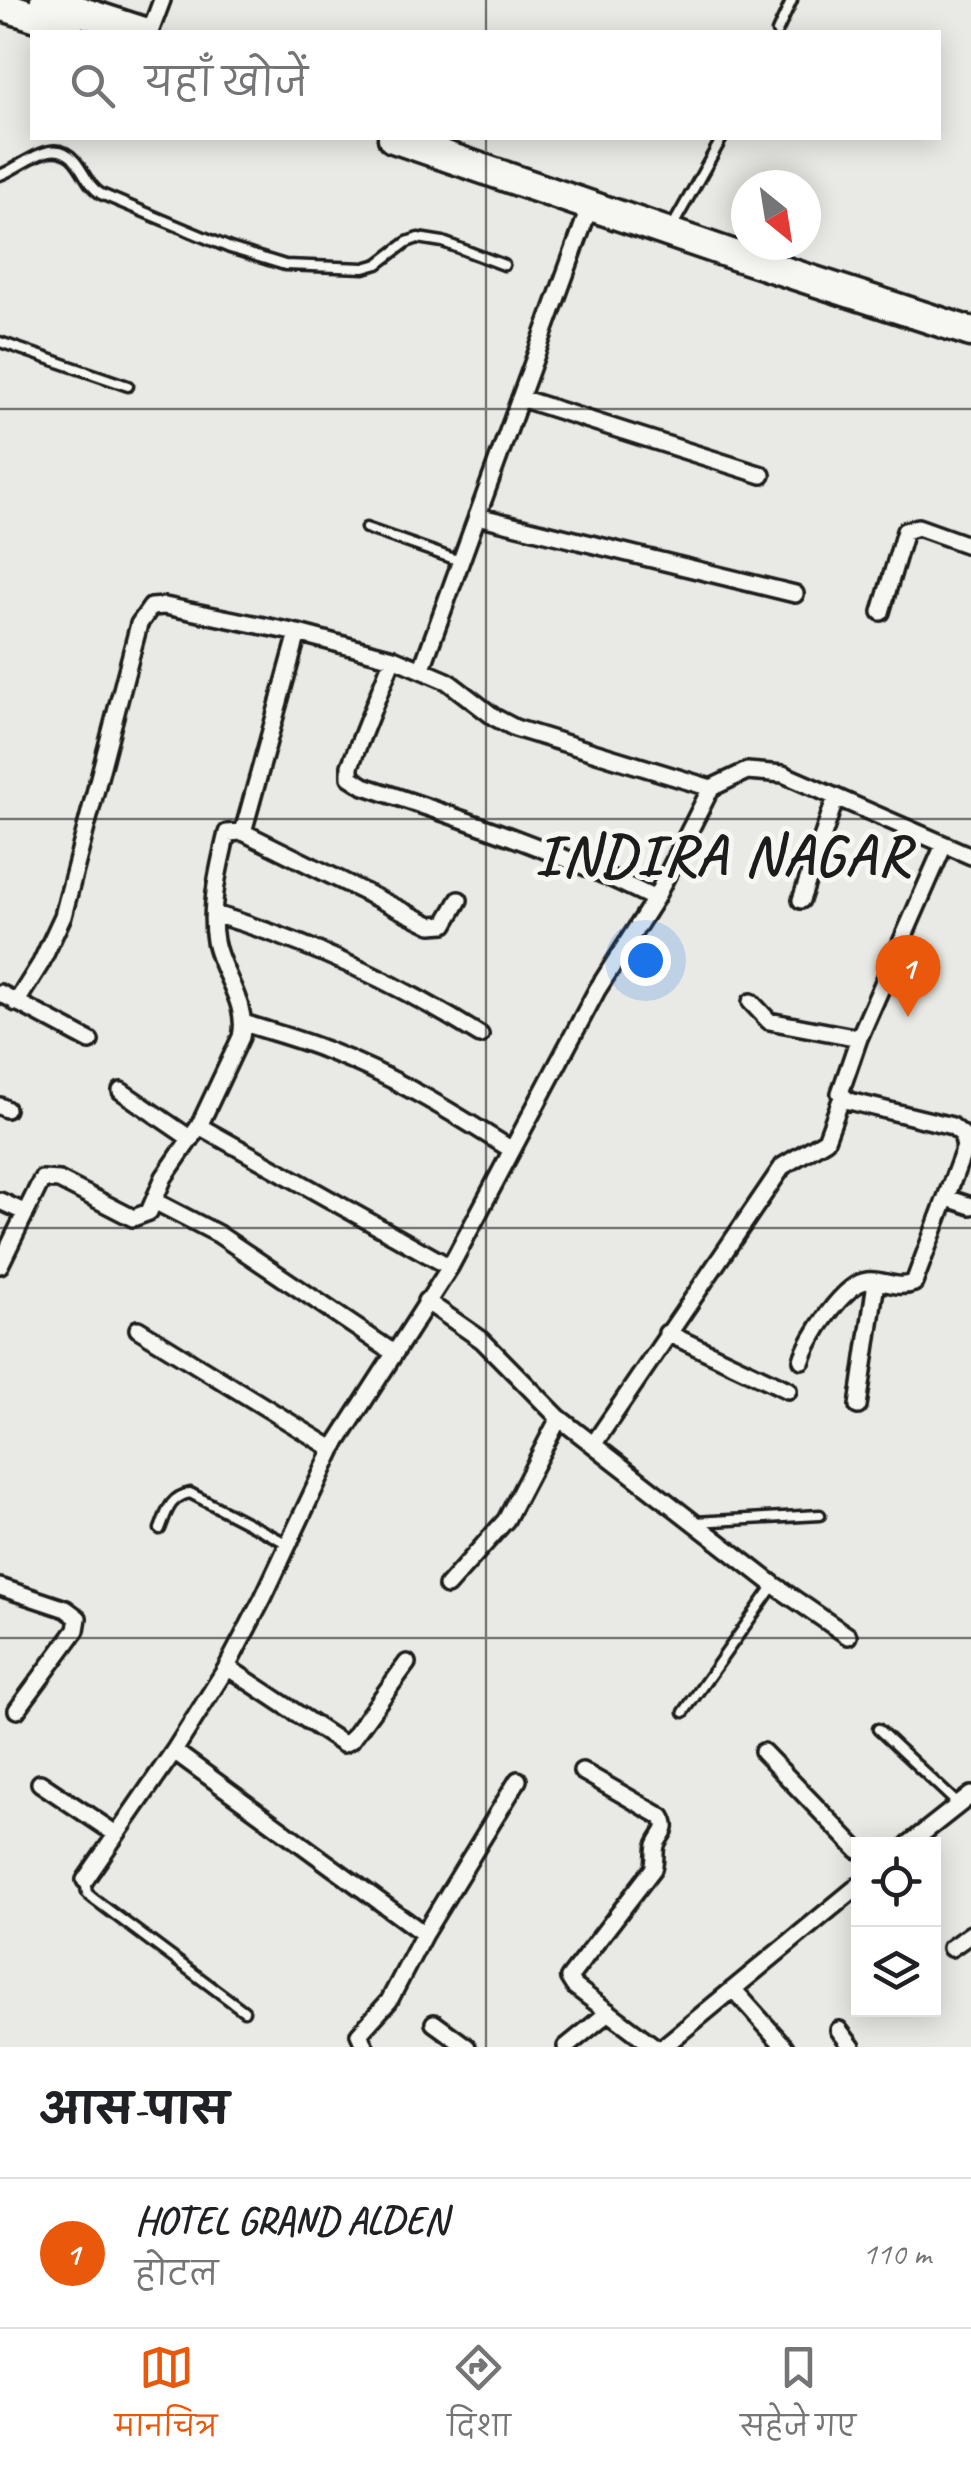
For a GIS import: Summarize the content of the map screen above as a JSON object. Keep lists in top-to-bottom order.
{
  "districts": ["INDIRA NAGAR"],
  "north": "bottom right",
  "page": {
    "search": "यहाँ खोजें",
    "pins": "1",
    "heading": "आस-पास",
    "list": [
      {
        "mark": "1",
        "name": "HOTEL GRAND ALDEN",
        "note": "होटल",
        "value": "110 m"
      }
    ],
    "nav": ["मानचित्र", "दिशा", "सहेजे गए"]
  }
}
